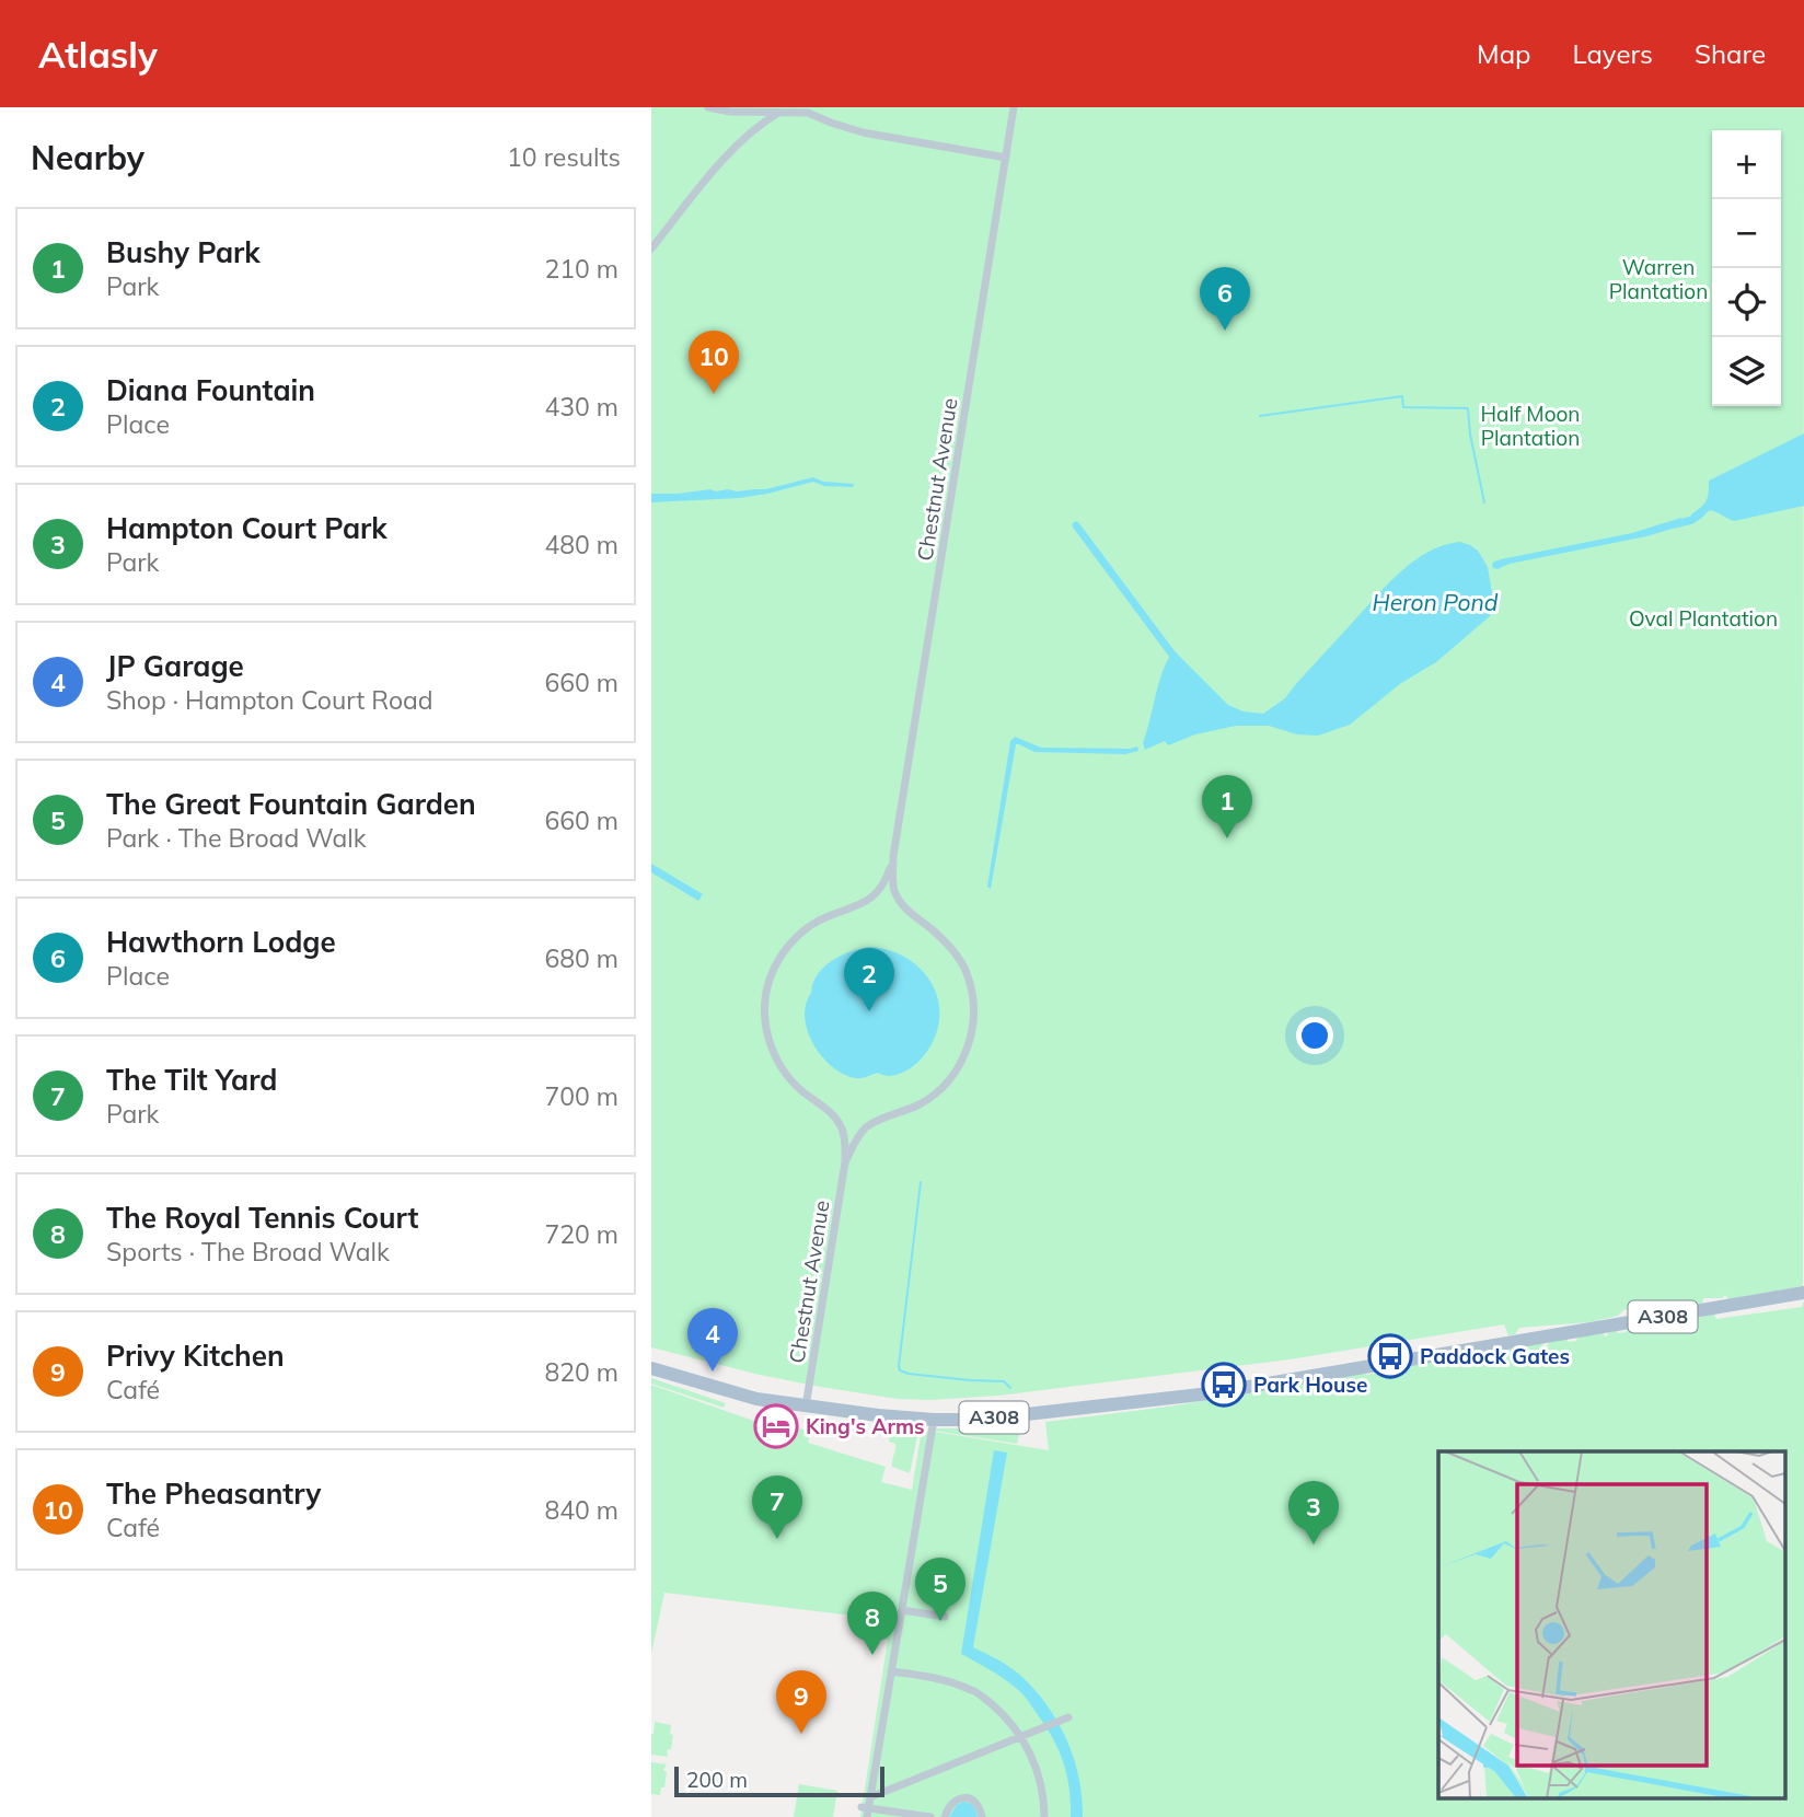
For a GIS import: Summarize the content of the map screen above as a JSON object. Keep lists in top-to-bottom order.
{
  "streets": {
    "main road": ["A308"],
    "street": ["Chestnut Avenue"]
  },
  "crossings": [
    ["Chestnut Avenue", "A308"]
  ],
  "water": ["Heron Pond"],
  "parks": ["Warren Plantation", "Half Moon Plantation", "Oval Plantation"],
  "places": {
    "bus stop": ["Paddock Gates", "Park House"],
    "hotel": ["King's Arms"]
  },
  "scale_bar": "200 m",
  "page": {
    "header": "Atlasly",
    "nav": ["Map", "Layers", "Share"],
    "heading": ["Nearby", "10 results"],
    "map_buttons": ["+", "−"],
    "list": [
      {
        "mark": "1",
        "name": "Bushy Park",
        "note": "Park",
        "value": "210 m"
      },
      {
        "mark": "2",
        "name": "Diana Fountain",
        "note": "Place",
        "value": "430 m"
      },
      {
        "mark": "3",
        "name": "Hampton Court Park",
        "note": "Park",
        "value": "480 m"
      },
      {
        "mark": "4",
        "name": "JP Garage",
        "note": "Shop · Hampton Court Road",
        "value": "660 m"
      },
      {
        "mark": "5",
        "name": "The Great Fountain Garden",
        "note": "Park · The Broad Walk",
        "value": "660 m"
      },
      {
        "mark": "6",
        "name": "Hawthorn Lodge",
        "note": "Place",
        "value": "680 m"
      },
      {
        "mark": "7",
        "name": "The Tilt Yard",
        "note": "Park",
        "value": "700 m"
      },
      {
        "mark": "8",
        "name": "The Royal Tennis Court",
        "note": "Sports · The Broad Walk",
        "value": "720 m"
      },
      {
        "mark": "9",
        "name": "Privy Kitchen",
        "note": "Café",
        "value": "820 m"
      },
      {
        "mark": "10",
        "name": "The Pheasantry",
        "note": "Café",
        "value": "840 m"
      }
    ],
    "pins": [
      "6",
      "10",
      "1",
      "2",
      "4",
      "7",
      "3",
      "5",
      "8",
      "9"
    ],
    "scale": "200 m"
  }
}
